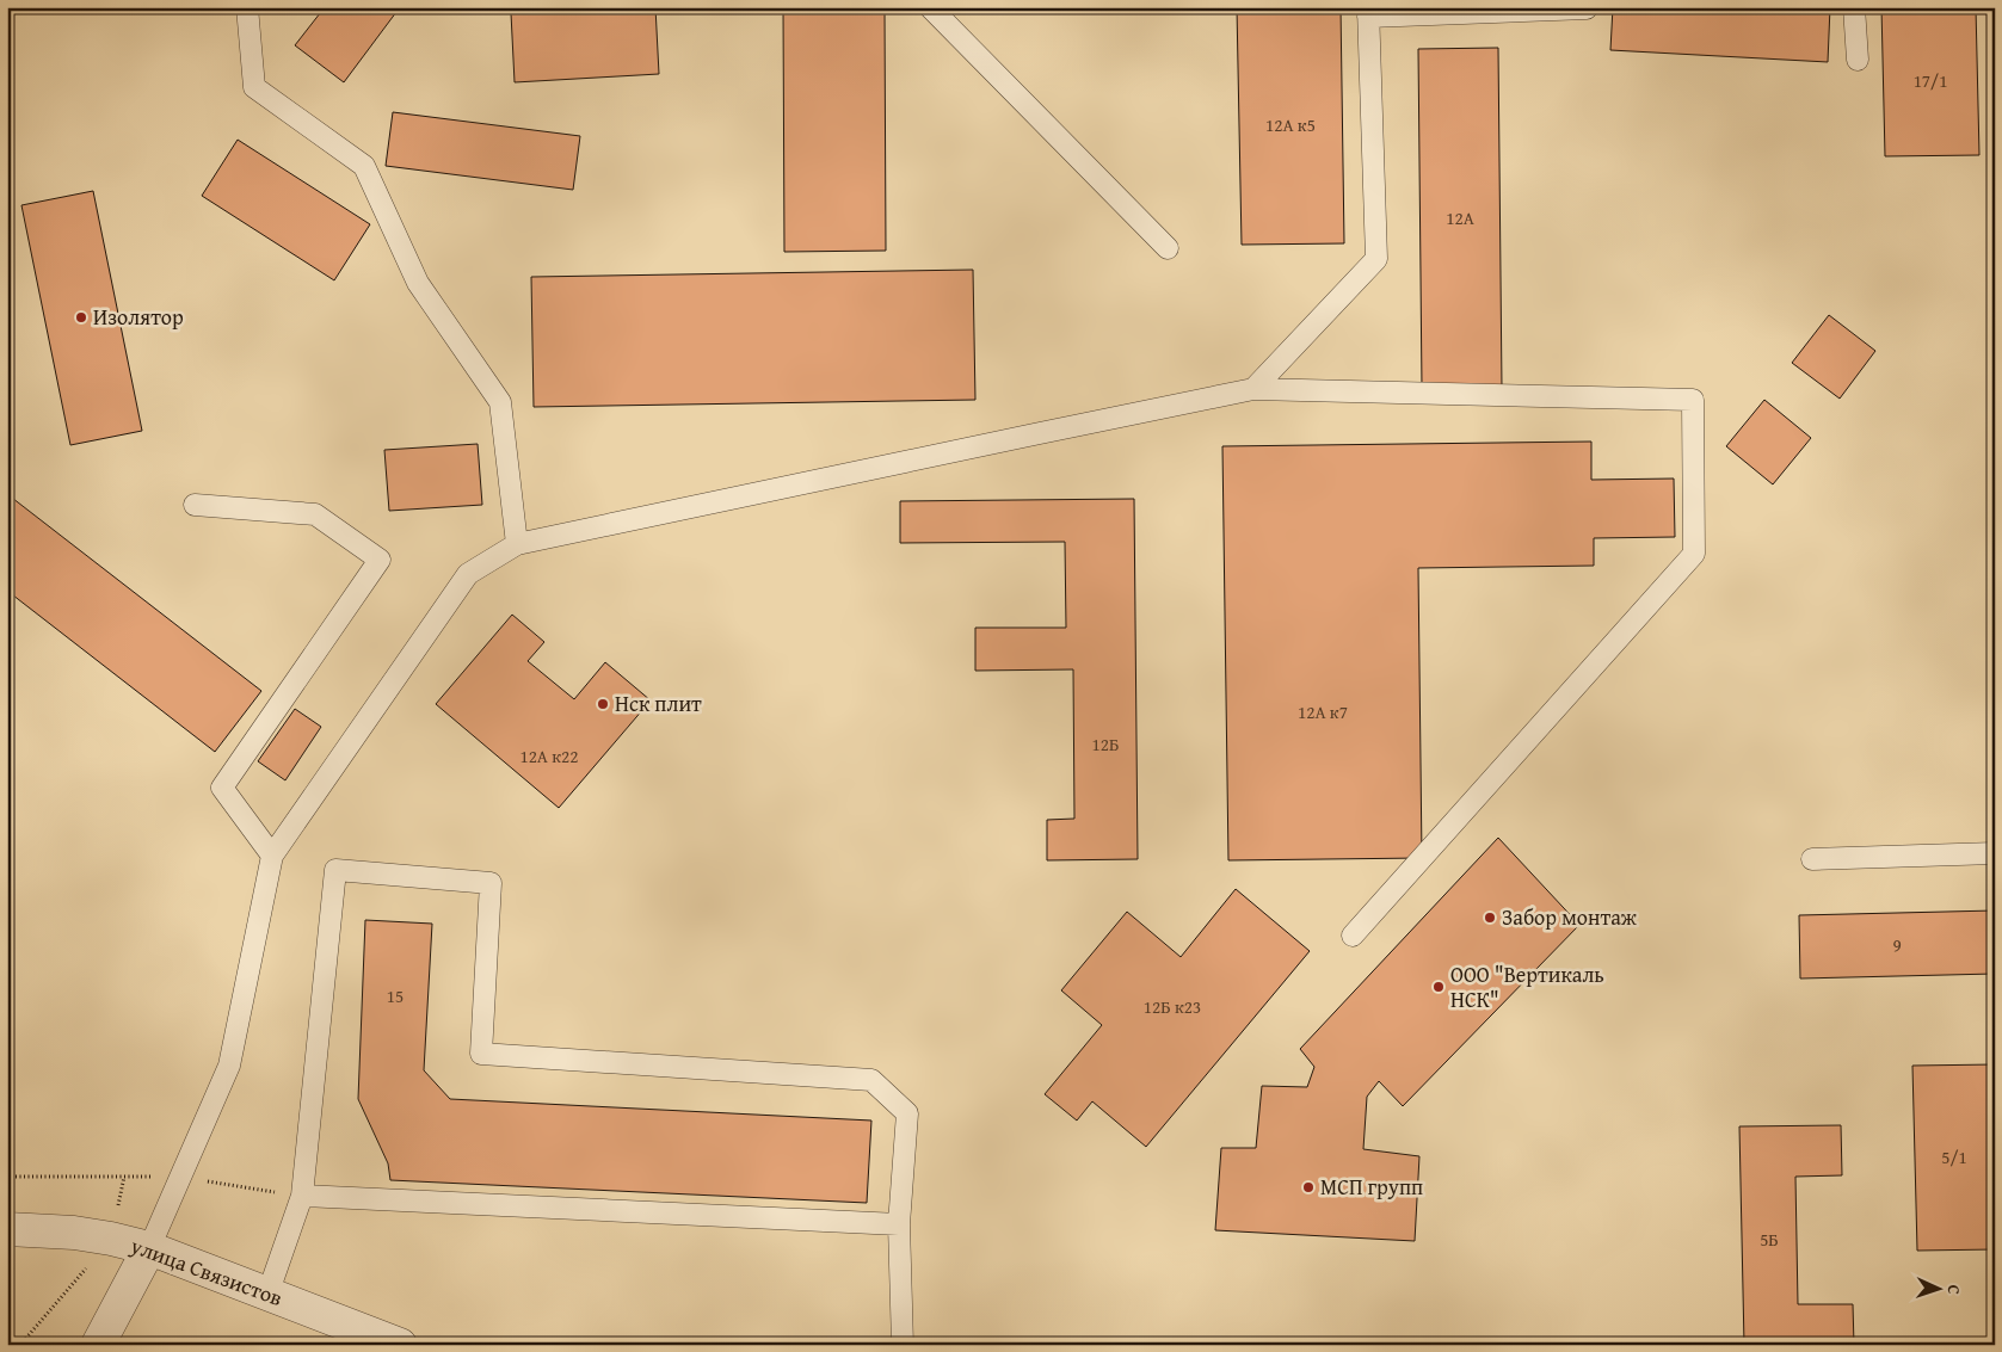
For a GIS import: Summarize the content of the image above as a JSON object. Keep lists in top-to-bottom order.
{
  "streets": {
    "street": ["улица Связистов"]
  },
  "places": [
    "Изолятор",
    "Нск плит",
    "Забор монтаж",
    "ООО \"Вертикаль НСК\"",
    "МСП групп"
  ],
  "house_numbers": [
    "17/1",
    "12А к5",
    "12А",
    "12А к7",
    "12Б",
    "12А к22",
    "9",
    "15",
    "12Б к23",
    "5/1",
    "5Б"
  ],
  "north": "right"
}
